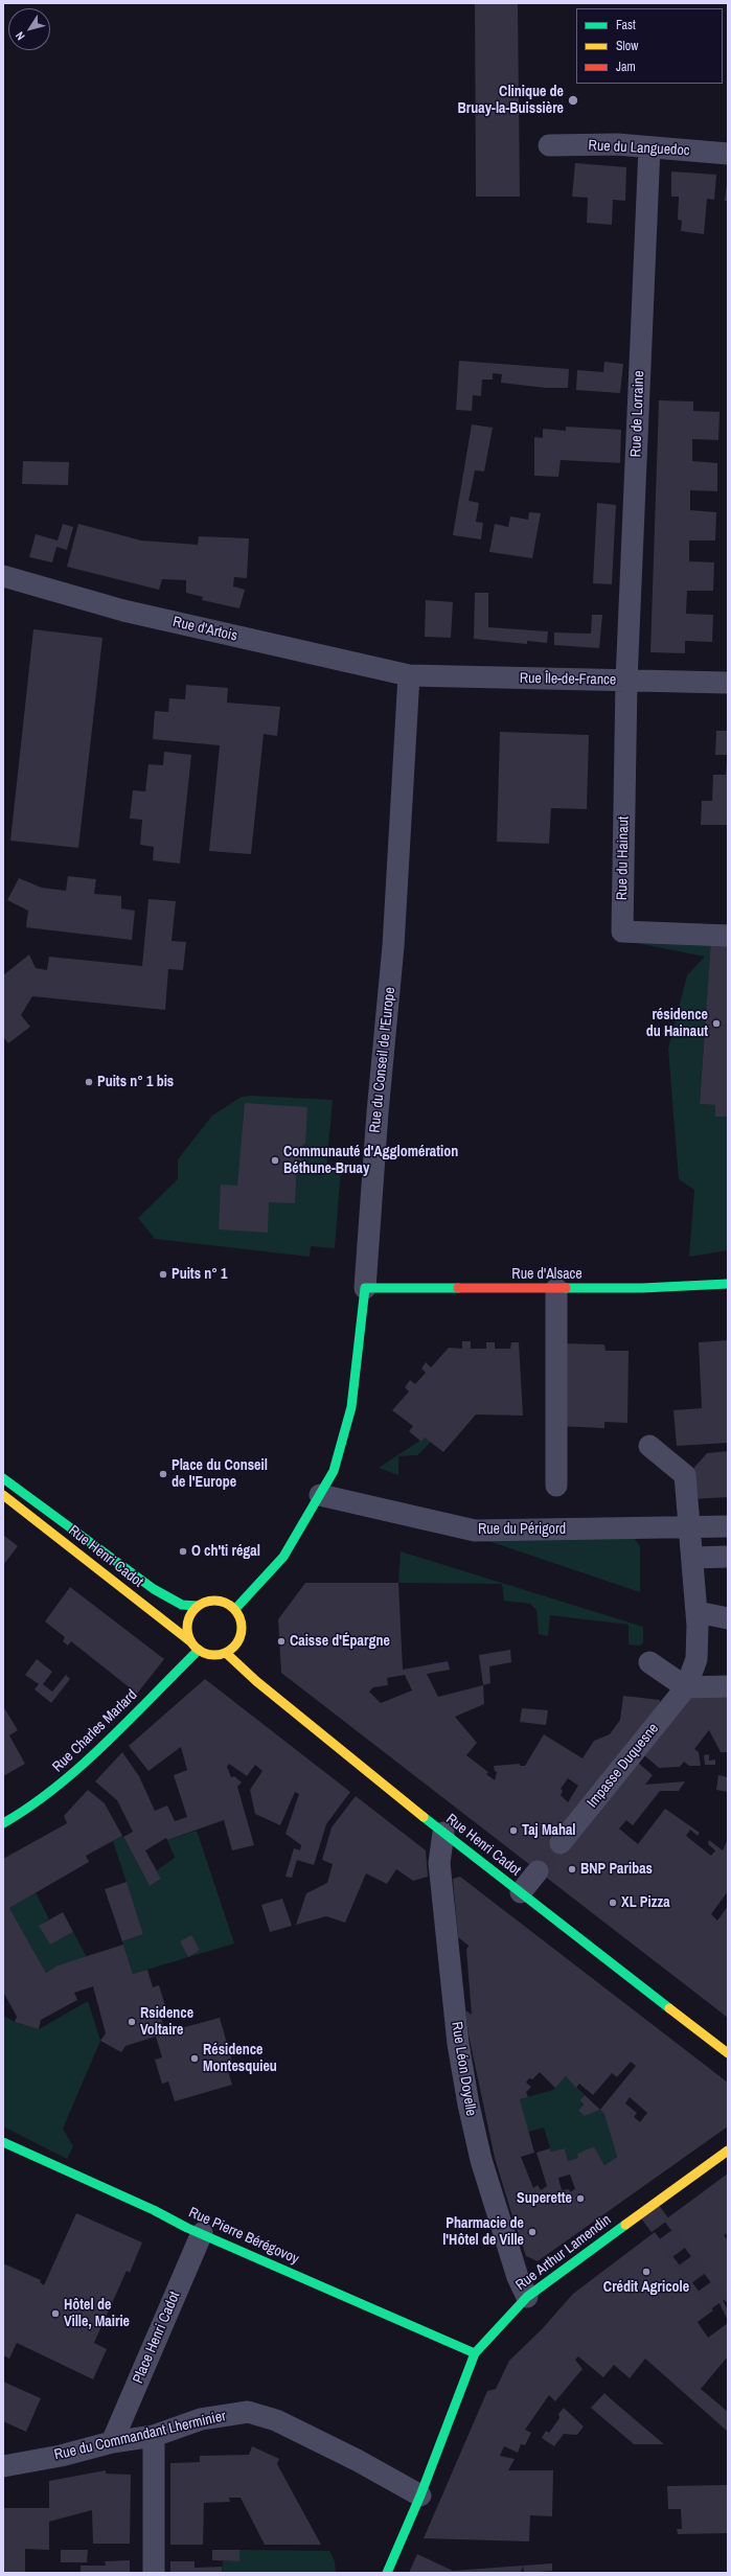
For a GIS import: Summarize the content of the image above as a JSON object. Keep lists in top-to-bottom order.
{
  "streets": {
    "main road": [
      "Rue du Conseil de l'Europe",
      "Rue d'Alsace",
      "Rue Henri Cadot",
      "Rue Charles Marlard",
      "Rue Pierre Bérégovoy",
      "Rue Arthur Lamendin"
    ],
    "street": [
      "Rue du Languedoc",
      "Rue de Lorraine",
      "Rue d'Artois",
      "Rue Île-de-France",
      "Rue du Hainaut",
      "Rue du Périgord",
      "Impasse Duquesne",
      "Rue Léon Doyelle",
      "Place Henri Cadot",
      "Rue du Commandant Lherminier"
    ]
  },
  "crossings": [
    ["Rue du Languedoc", "Rue de Lorraine"],
    ["Rue de Lorraine", "Rue Île-de-France"],
    ["Rue de Lorraine", "Rue du Hainaut"],
    ["Rue d'Artois", "Rue Île-de-France"],
    ["Rue d'Artois", "Rue du Conseil de l'Europe"],
    ["Rue Île-de-France", "Rue du Hainaut"],
    ["Rue Île-de-France", "Rue du Conseil de l'Europe"],
    ["Rue du Conseil de l'Europe", "Rue d'Alsace"],
    ["Rue du Conseil de l'Europe", "Rue du Périgord"],
    ["Rue du Conseil de l'Europe", "Rue Henri Cadot"],
    ["Rue du Conseil de l'Europe", "Rue Charles Marlard"],
    ["Rue du Périgord", "Impasse Duquesne"],
    ["Rue Henri Cadot", "Rue Charles Marlard"],
    ["Rue Henri Cadot", "Rue Léon Doyelle"],
    ["Rue Léon Doyelle", "Rue Arthur Lamendin"],
    ["Rue Pierre Bérégovoy", "Rue Arthur Lamendin"],
    ["Rue Pierre Bérégovoy", "Place Henri Cadot"],
    ["Rue Arthur Lamendin", "Rue du Commandant Lherminier"],
    ["Place Henri Cadot", "Rue du Commandant Lherminier"]
  ],
  "places": [
    "Clinique de Bruay-la-Buissière",
    "résidence du Hainaut",
    "Puits n° 1 bis",
    "Communauté d'Agglomération Béthune-Bruay",
    "Puits n° 1",
    "Place du Conseil de l'Europe",
    "O ch'ti régal",
    "Caisse d'Épargne",
    "Taj Mahal",
    "BNP Paribas",
    "XL Pizza",
    "Rsidence Voltaire",
    "Résidence Montesquieu",
    "Superette",
    "Pharmacie de l'Hôtel de Ville",
    "Crédit Agricole",
    "Hôtel de Ville, Mairie"
  ],
  "legend": ["Fast", "Slow", "Jam"],
  "north": "bottom left"
}
